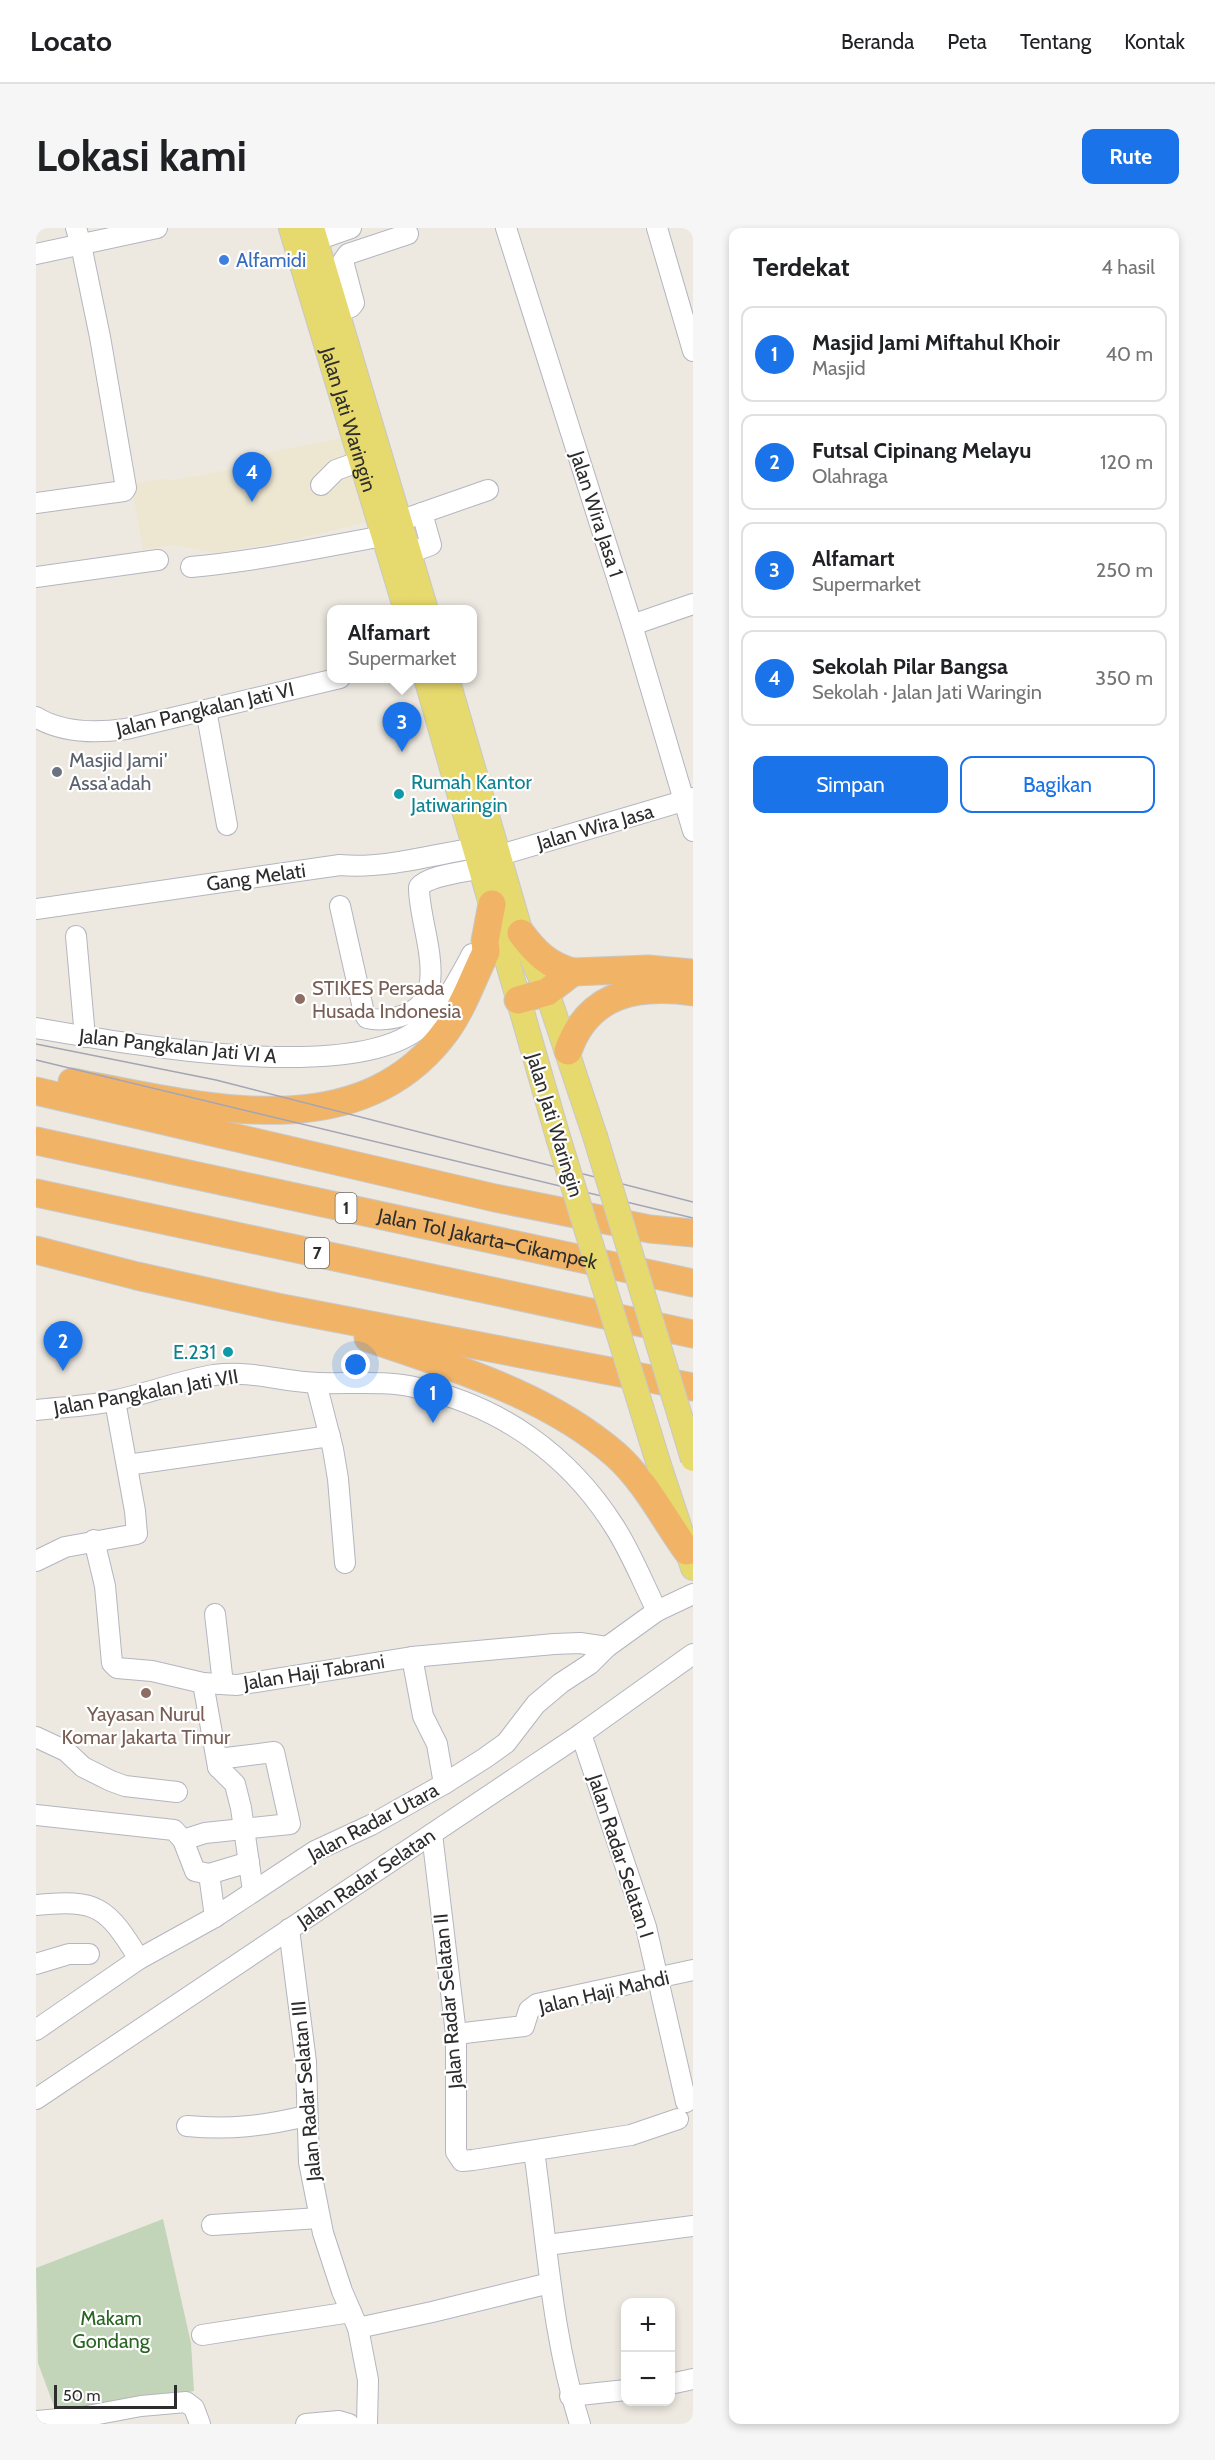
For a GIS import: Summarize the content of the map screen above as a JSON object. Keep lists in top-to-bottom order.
{
  "streets": {
    "highway": ["1", "Jalan Tol Jakarta–Cikampek", "7"],
    "main road": ["Jalan Jati Waringin"],
    "street": [
      "Jalan Wira Jasa 1",
      "Jalan Pangkalan Jati VI",
      "Jalan Wira Jasa",
      "Gang Melati",
      "Jalan Pangkalan Jati VI A",
      "Jalan Pangkalan Jati VII",
      "Jalan Haji Tabrani",
      "Jalan Radar Utara",
      "Jalan Radar Selatan I",
      "Jalan Radar Selatan",
      "Jalan Haji Mahdi",
      "Jalan Radar Selatan II",
      "Jalan Radar Selatan III"
    ]
  },
  "crossings": [
    ["Jalan Jati Waringin", "Jalan Wira Jasa"],
    ["Jalan Jati Waringin", "Gang Melati"],
    ["Jalan Wira Jasa 1", "Jalan Wira Jasa"],
    ["Jalan Wira Jasa", "Gang Melati"],
    ["Jalan Pangkalan Jati VII", "Jalan Radar Utara"],
    ["Jalan Haji Tabrani", "Jalan Radar Utara"],
    ["Jalan Radar Selatan I", "Jalan Radar Selatan"],
    ["Jalan Radar Selatan I", "Jalan Haji Mahdi"],
    ["Jalan Radar Selatan", "Jalan Radar Selatan II"],
    ["Jalan Radar Selatan", "Jalan Radar Selatan III"],
    ["Jalan Haji Mahdi", "Jalan Radar Selatan II"]
  ],
  "parks": ["Makam Gondang"],
  "places": [
    "Alfamidi",
    "Masjid Jami' Assa'adah",
    "Rumah Kantor Jatiwaringin",
    "STIKES Persada Husada Indonesia",
    "E.231",
    "Yayasan Nurul Komar Jakarta Timur"
  ],
  "scale_bar": "50 m",
  "page": {
    "header": "Locato",
    "nav": [
      "Beranda",
      "Peta",
      "Tentang",
      "Kontak"
    ],
    "buttons": [
      "Rute",
      ["Simpan", "Bagikan"]
    ],
    "title": "Lokasi kami",
    "heading": ["Terdekat", "4 hasil"],
    "list": [
      {
        "mark": "1",
        "name": "Masjid Jami Miftahul Khoir",
        "note": "Masjid",
        "value": "40 m"
      },
      {
        "mark": "2",
        "name": "Futsal Cipinang Melayu",
        "note": "Olahraga",
        "value": "120 m"
      },
      {
        "mark": "3",
        "name": "Alfamart",
        "note": "Supermarket",
        "value": "250 m"
      },
      {
        "mark": "4",
        "name": "Sekolah Pilar Bangsa",
        "note": "Sekolah · Jalan Jati Waringin",
        "value": "350 m"
      }
    ],
    "pins": [
      "4",
      "3",
      "2",
      "1"
    ],
    "popup": ["Alfamart", "Supermarket"],
    "map_buttons": ["+", "−"],
    "scale": "50 m"
  }
}
